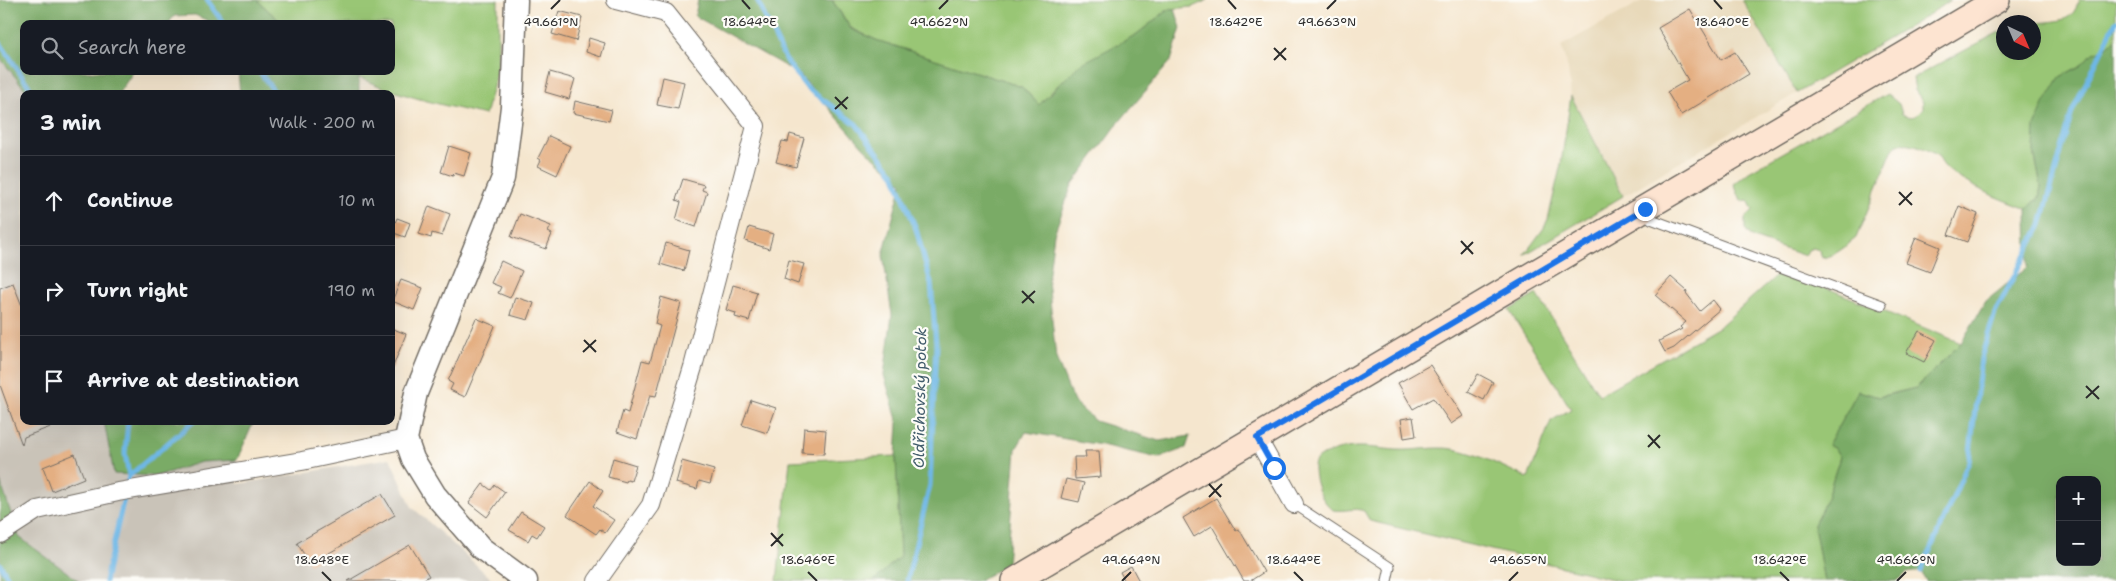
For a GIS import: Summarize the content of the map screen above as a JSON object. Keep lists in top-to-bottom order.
{
  "water": ["Oldřichovský potok"],
  "north": "bottom right",
  "page": {
    "search": "Search here",
    "heading": ["3 min", "Walk · 200 m"],
    "list": [
      ["Continue", "10 m"],
      ["Turn right", "190 m"],
      "Arrive at destination"
    ],
    "map_buttons": ["+", "−"]
  },
  "coordinates": [
    "49.661°N",
    "49.662°N",
    "49.663°N",
    "18.644°E",
    "18.642°E",
    "18.640°E",
    "18.648°E",
    "18.646°E",
    "49.664°N",
    "49.665°N",
    "49.666°N"
  ]
}
